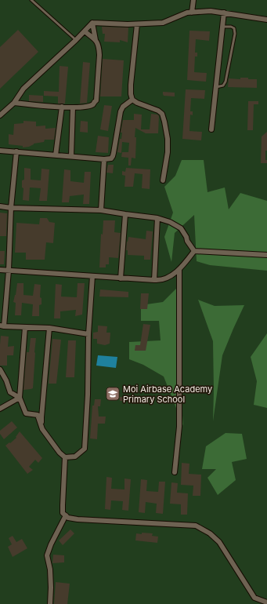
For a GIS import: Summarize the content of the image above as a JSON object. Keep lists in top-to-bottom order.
{
  "places": {
    "school or university": ["Moi Airbase Academy Primary School"]
  }
}
